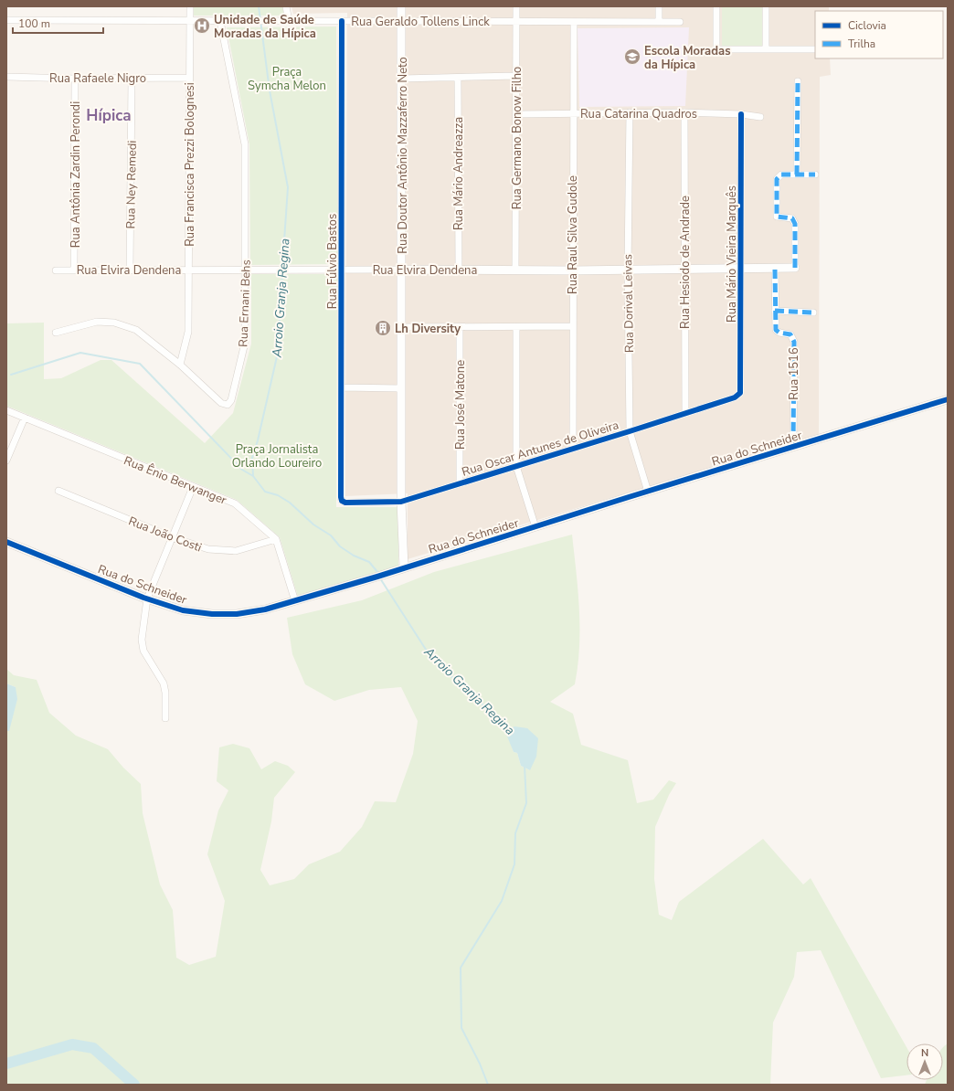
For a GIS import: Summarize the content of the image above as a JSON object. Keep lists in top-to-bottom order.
{
  "streets": {
    "street": [
      "Rua Geraldo Tollens Linck",
      "Rua Rafaele Nigro",
      "Rua Catarina Quadros",
      "Rua Germano Bonow Filho",
      "Rua Doutor Antônio Mazzaferro Neto",
      "Rua Francisca Prezzi Bolognesi",
      "Rua Mário Andreazza",
      "Rua Antônia Zardin Perondi",
      "Rua Ney Remedi",
      "Rua Raul Silva Gudole",
      "Rua Mário Vieira Marquês",
      "Rua Fúlvio Bastos",
      "Rua Hesiodo de Andrade",
      "Rua Elvira Dendena",
      "Rua Ernani Behs",
      "Rua Dorival Leivas",
      "Rua 1516",
      "Rua José Matone",
      "Rua Oscar Antunes de Oliveira",
      "Rua do Schneider",
      "Rua Ênio Berwanger",
      "Rua João Costi"
    ]
  },
  "crossings": [
    ["Rua Geraldo Tollens Linck", "Rua Germano Bonow Filho"],
    ["Rua Geraldo Tollens Linck", "Rua Doutor Antônio Mazzaferro Neto"],
    ["Rua Geraldo Tollens Linck", "Rua Francisca Prezzi Bolognesi"],
    ["Rua Geraldo Tollens Linck", "Rua Raul Silva Gudole"],
    ["Rua Geraldo Tollens Linck", "Rua Fúlvio Bastos"],
    ["Rua Geraldo Tollens Linck", "Rua Ernani Behs"],
    ["Rua Rafaele Nigro", "Rua Francisca Prezzi Bolognesi"],
    ["Rua Rafaele Nigro", "Rua Antônia Zardin Perondi"],
    ["Rua Rafaele Nigro", "Rua Ney Remedi"],
    ["Rua Catarina Quadros", "Rua Germano Bonow Filho"],
    ["Rua Catarina Quadros", "Rua Raul Silva Gudole"],
    ["Rua Catarina Quadros", "Rua Mário Vieira Marquês"],
    ["Rua Catarina Quadros", "Rua Hesiodo de Andrade"],
    ["Rua Catarina Quadros", "Rua Dorival Leivas"],
    ["Rua Germano Bonow Filho", "Rua Elvira Dendena"],
    ["Rua Doutor Antônio Mazzaferro Neto", "Rua Elvira Dendena"],
    ["Rua Doutor Antônio Mazzaferro Neto", "Rua Oscar Antunes de Oliveira"],
    ["Rua Doutor Antônio Mazzaferro Neto", "Rua do Schneider"],
    ["Rua Francisca Prezzi Bolognesi", "Rua Elvira Dendena"],
    ["Rua Francisca Prezzi Bolognesi", "Rua Ernani Behs"],
    ["Rua Mário Andreazza", "Rua Elvira Dendena"],
    ["Rua Antônia Zardin Perondi", "Rua Elvira Dendena"],
    ["Rua Ney Remedi", "Rua Elvira Dendena"],
    ["Rua Raul Silva Gudole", "Rua Elvira Dendena"],
    ["Rua Raul Silva Gudole", "Rua Oscar Antunes de Oliveira"],
    ["Rua Mário Vieira Marquês", "Rua Elvira Dendena"],
    ["Rua Mário Vieira Marquês", "Rua Oscar Antunes de Oliveira"],
    ["Rua Fúlvio Bastos", "Rua Elvira Dendena"],
    ["Rua Fúlvio Bastos", "Rua Oscar Antunes de Oliveira"],
    ["Rua Hesiodo de Andrade", "Rua Elvira Dendena"],
    ["Rua Hesiodo de Andrade", "Rua Oscar Antunes de Oliveira"],
    ["Rua Elvira Dendena", "Rua Ernani Behs"],
    ["Rua Elvira Dendena", "Rua Dorival Leivas"],
    ["Rua Elvira Dendena", "Rua 1516"],
    ["Rua Dorival Leivas", "Rua Oscar Antunes de Oliveira"],
    ["Rua Dorival Leivas", "Rua do Schneider"],
    ["Rua 1516", "Rua do Schneider"],
    ["Rua José Matone", "Rua Oscar Antunes de Oliveira"],
    ["Rua Ênio Berwanger", "Rua João Costi"]
  ],
  "districts": ["Hípica"],
  "water": ["Arroio Granja Regina"],
  "parks": ["Praça Symcha Melon", "Praça Jornalista Orlando Loureiro"],
  "places": {
    "hospital": ["Unidade de Saúde Moradas da Hípica"],
    "school or university": ["Escola Moradas da Hípica"],
    "building": ["Lh Diversity"]
  },
  "legend": ["Ciclovia", "Trilha"],
  "scale_bar": "100 m",
  "north": "top"
}
